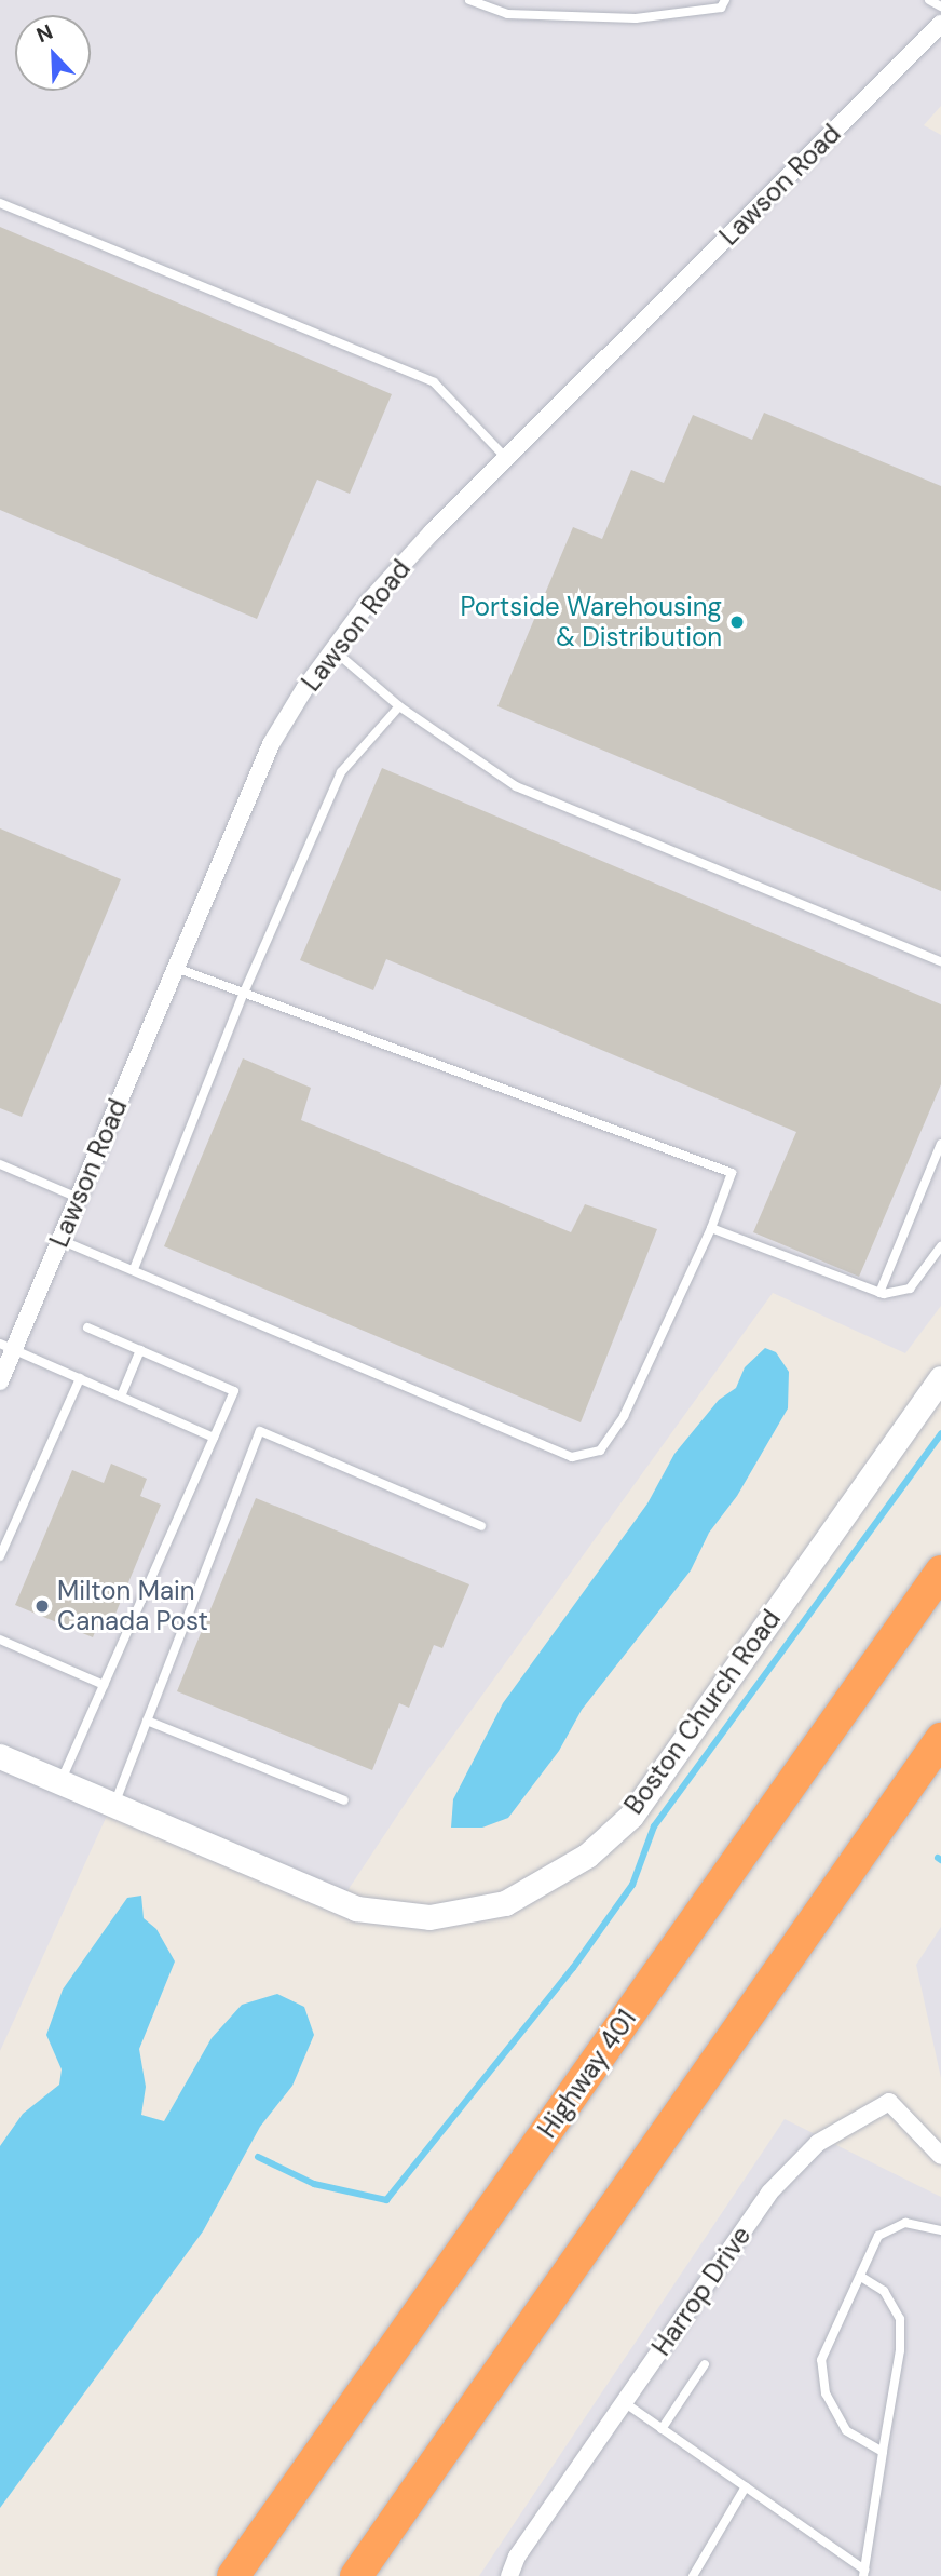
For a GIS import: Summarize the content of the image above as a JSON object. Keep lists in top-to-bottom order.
{
  "streets": {
    "highway": ["Highway 401"],
    "street": ["Lawson Road", "Boston Church Road", "Harrop Drive"]
  },
  "places": ["Portside Warehousing & Distribution", "Milton Main Canada Post"],
  "north": "top left"
}
